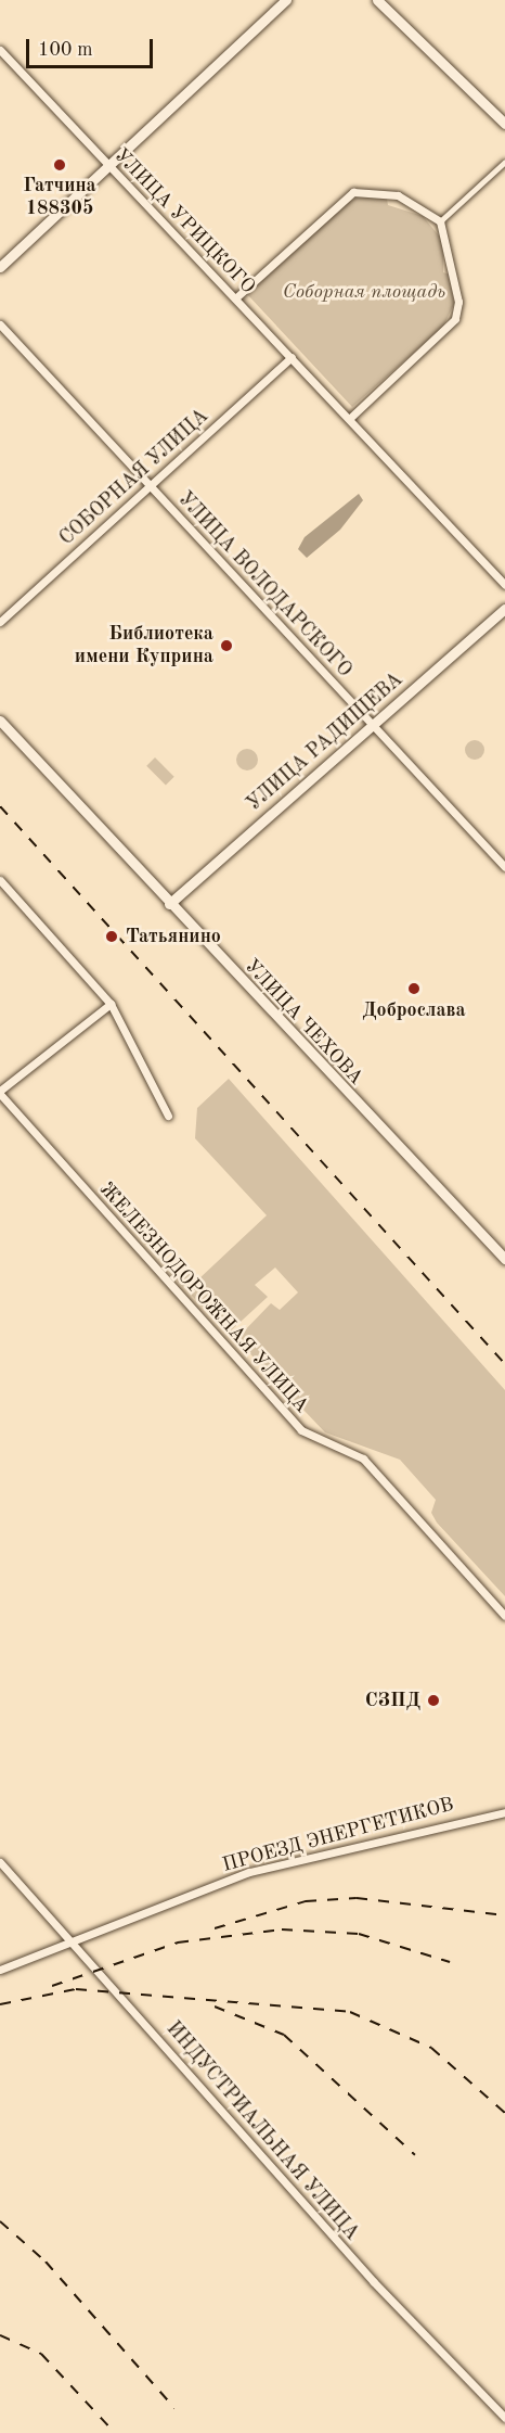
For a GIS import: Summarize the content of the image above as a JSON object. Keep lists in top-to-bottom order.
{
  "streets": {
    "street": [
      "УЛИЦА УРИЦКОГО",
      "СОБОРНАЯ УЛИЦА",
      "УЛИЦА ВОЛОДАРСКОГО",
      "УЛИЦА РАДИЩЕВА",
      "УЛИЦА ЧЕХОВА",
      "ЖЕЛЕЗНОДОРОЖНАЯ УЛИЦА",
      "ПРОЕЗД ЭНЕРГЕТИКОВ",
      "ИНДУСТРИАЛЬНАЯ УЛИЦА"
    ]
  },
  "crossings": [
    ["УЛИЦА УРИЦКОГО", "СОБОРНАЯ УЛИЦА"],
    ["СОБОРНАЯ УЛИЦА", "УЛИЦА ВОЛОДАРСКОГО"],
    ["УЛИЦА ВОЛОДАРСКОГО", "УЛИЦА РАДИЩЕВА"],
    ["УЛИЦА РАДИЩЕВА", "УЛИЦА ЧЕХОВА"],
    ["ПРОЕЗД ЭНЕРГЕТИКОВ", "ИНДУСТРИАЛЬНАЯ УЛИЦА"]
  ],
  "parks": ["Соборная площадь"],
  "places": [
    "Гатчина 188305",
    "Библиотека имени Куприна",
    "Татьянино",
    "Доброслава",
    "СЗПД"
  ],
  "scale_bar": "100 m"
}
